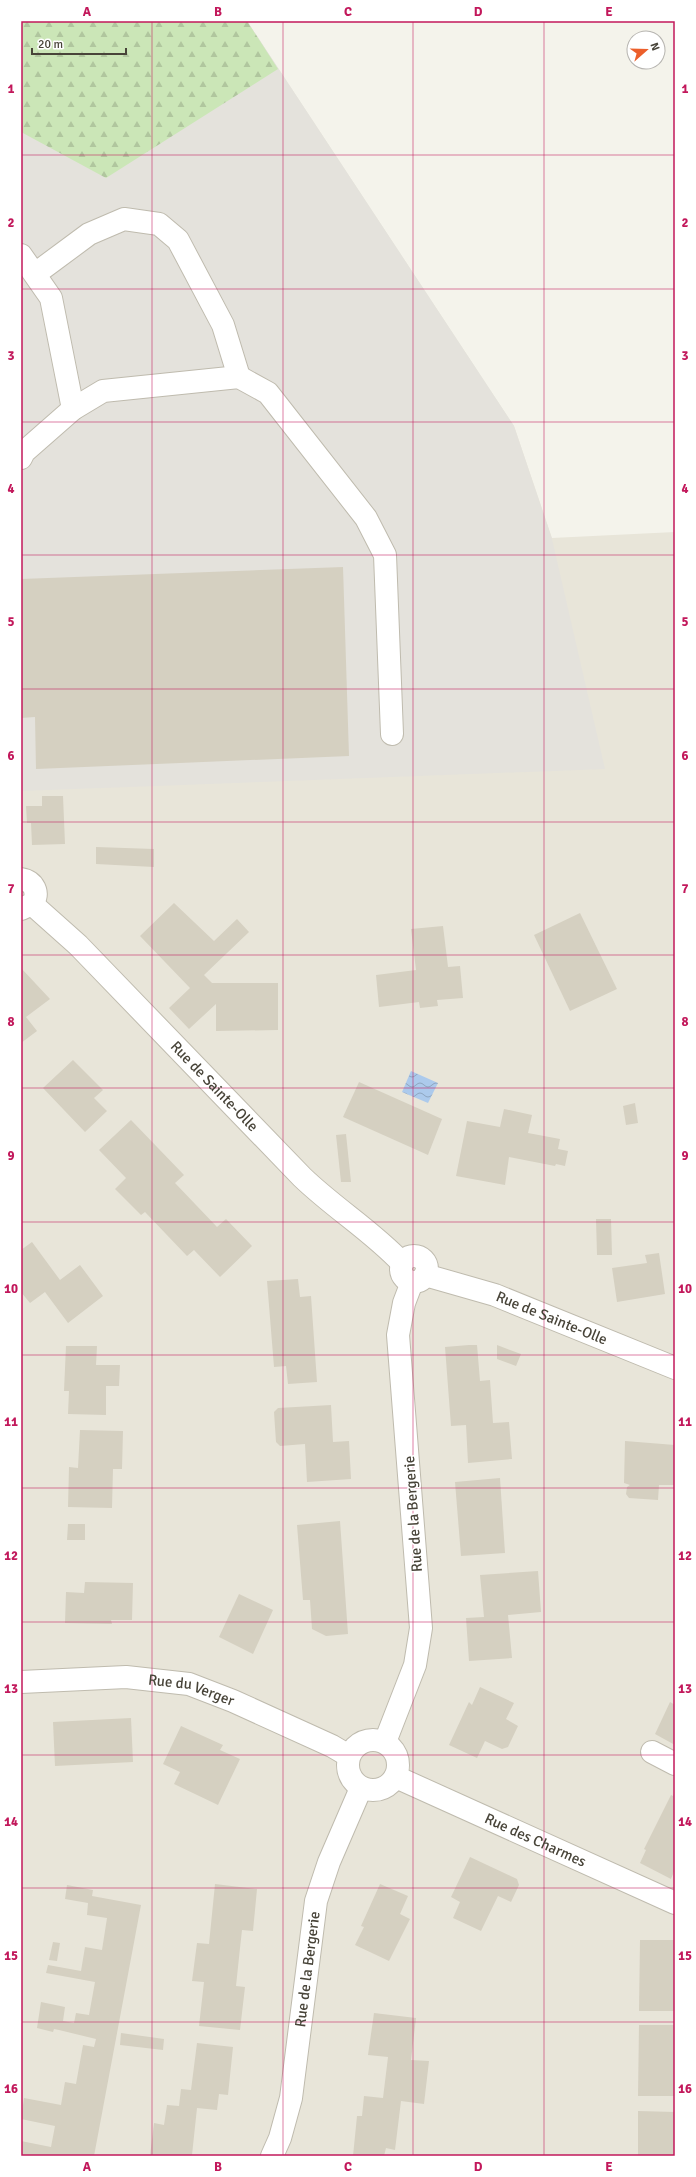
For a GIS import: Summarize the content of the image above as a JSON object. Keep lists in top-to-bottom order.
{
  "streets": {
    "street": [
      "Rue de Sainte-Olle",
      "Rue de la Bergerie",
      "Rue du Verger",
      "Rue des Charmes"
    ]
  },
  "crossings": [
    ["Rue de Sainte-Olle", "Rue de la Bergerie"],
    ["Rue de la Bergerie", "Rue du Verger"],
    ["Rue de la Bergerie", "Rue des Charmes"],
    ["Rue du Verger", "Rue des Charmes"]
  ],
  "scale_bar": "20 m",
  "north": "right",
  "grid": {
    "columns": [
      "A",
      "B",
      "C",
      "D",
      "E"
    ],
    "rows": [
      "1",
      "2",
      "3",
      "4",
      "5",
      "6",
      "7",
      "8",
      "9",
      "10",
      "11",
      "12",
      "13",
      "14",
      "15",
      "16"
    ]
  }
}
